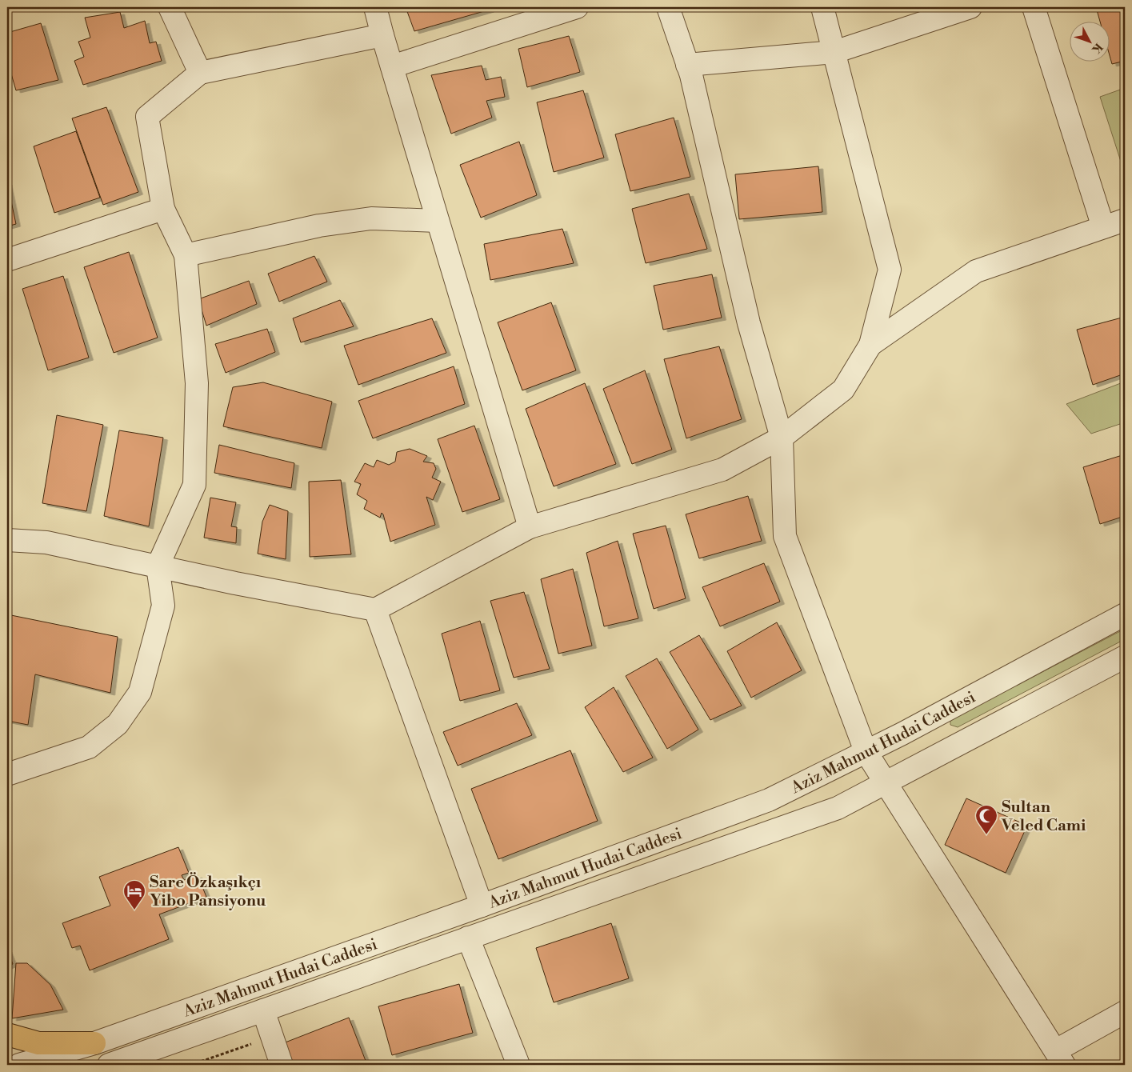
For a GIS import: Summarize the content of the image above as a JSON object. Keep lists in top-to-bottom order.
{
  "streets": {
    "street": ["Aziz Mahmut Hudai Caddesi"]
  },
  "places": {
    "mosque": ["Sultan Veled Cami"],
    "hotel": ["Sare Özkaşıkçı Yibo Pansiyonu"]
  },
  "north": "bottom right"
}
